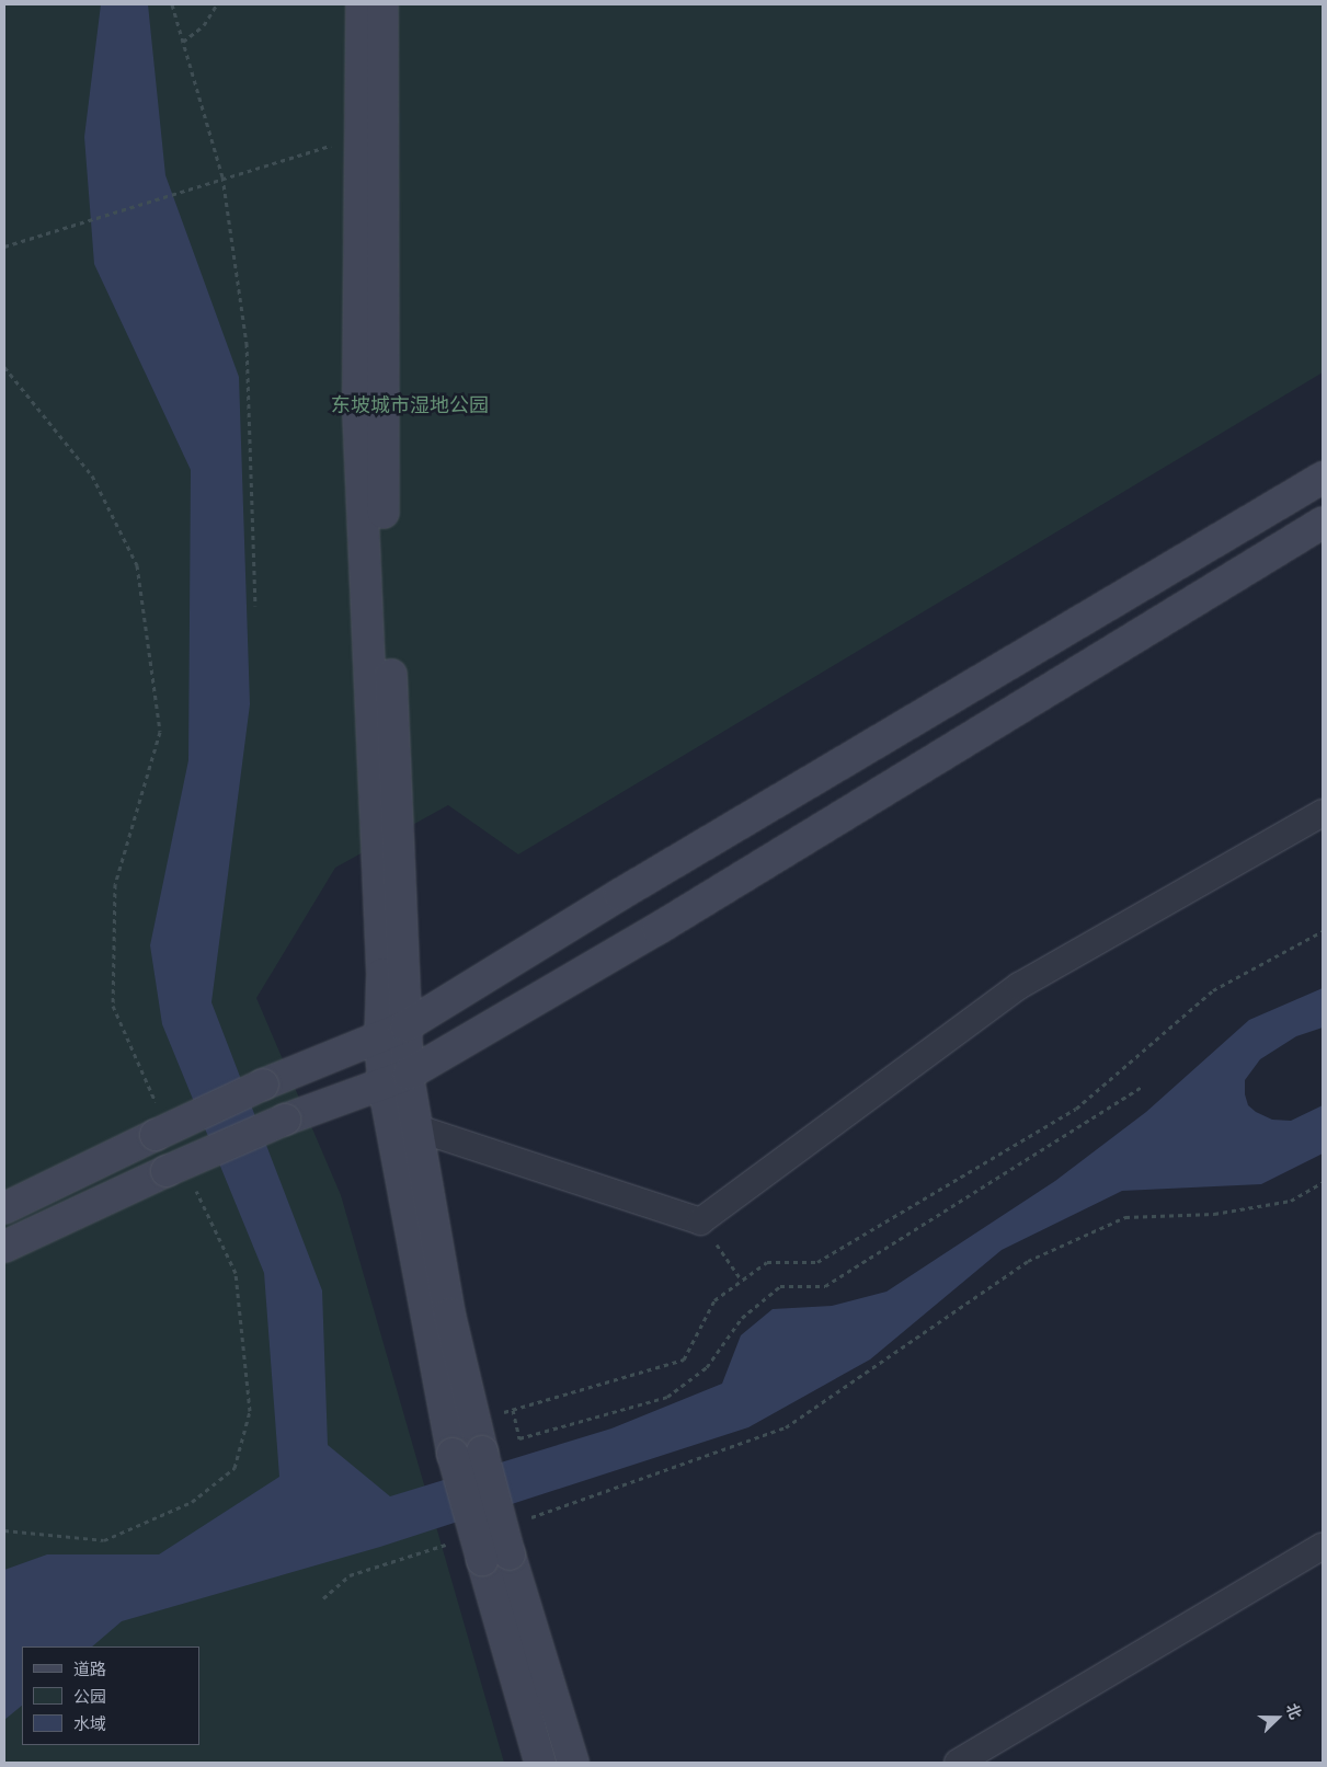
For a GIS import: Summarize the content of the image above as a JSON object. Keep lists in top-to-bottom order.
{
  "parks": ["东坡城市湿地公园"],
  "legend": ["道路", "公园", "水域"],
  "north": "right"
}
